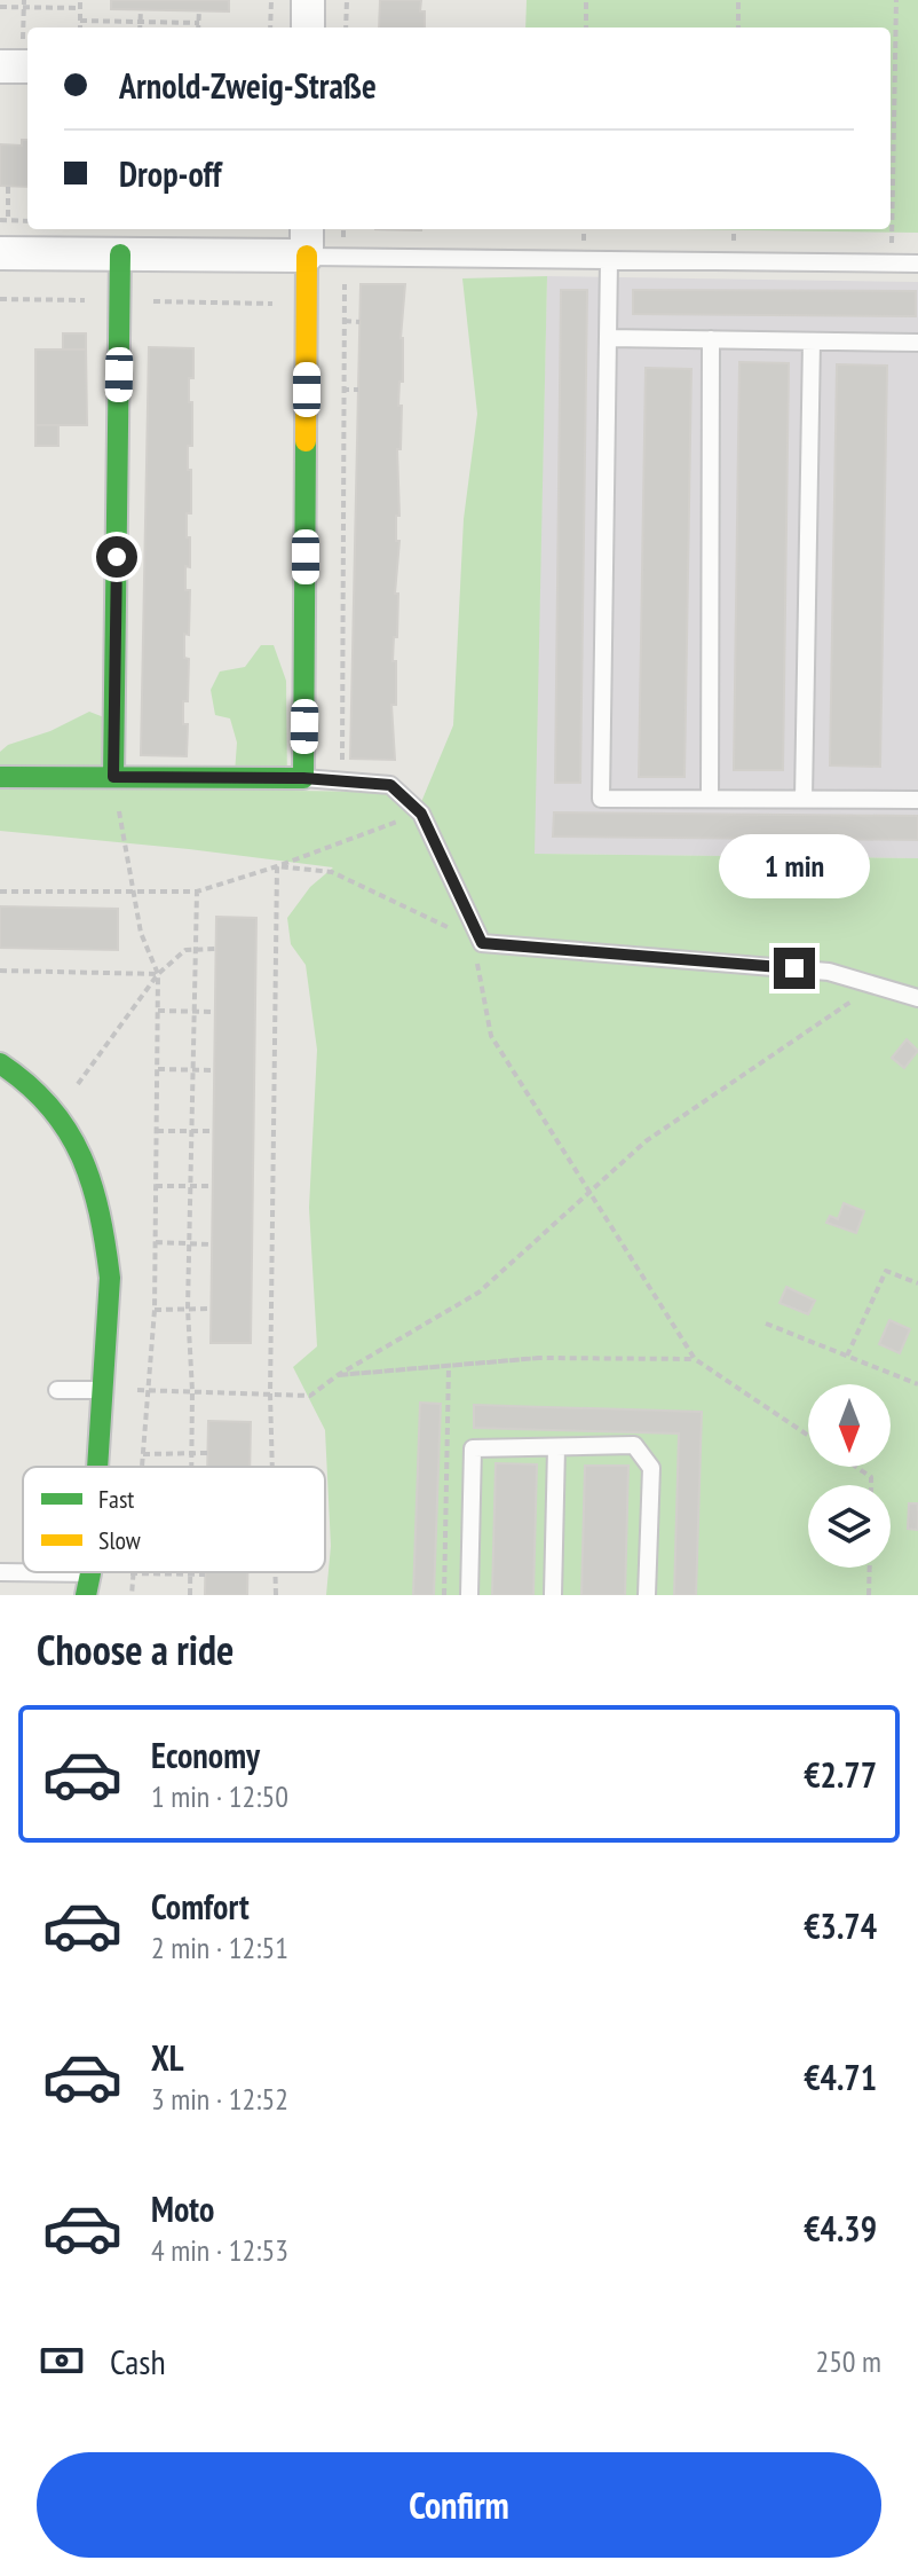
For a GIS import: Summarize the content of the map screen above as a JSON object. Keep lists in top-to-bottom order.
{
  "legend": ["Fast", "Slow"],
  "north": "bottom",
  "page": {
    "banner": ["Arnold-Zweig-Straße", "Drop-off"],
    "bubble": "1 min",
    "heading": "Choose a ride",
    "list": [
      {
        "name": "Economy",
        "note": "1 min · 12:50",
        "value": "€2.77"
      },
      {
        "name": "Comfort",
        "note": "2 min · 12:51",
        "value": "€3.74"
      },
      {
        "name": "XL",
        "note": "3 min · 12:52",
        "value": "€4.71"
      },
      {
        "name": "Moto",
        "note": "4 min · 12:53",
        "value": "€4.39"
      }
    ],
    "pay": ["Cash", "250 m"],
    "buttons": "Confirm"
  }
}
